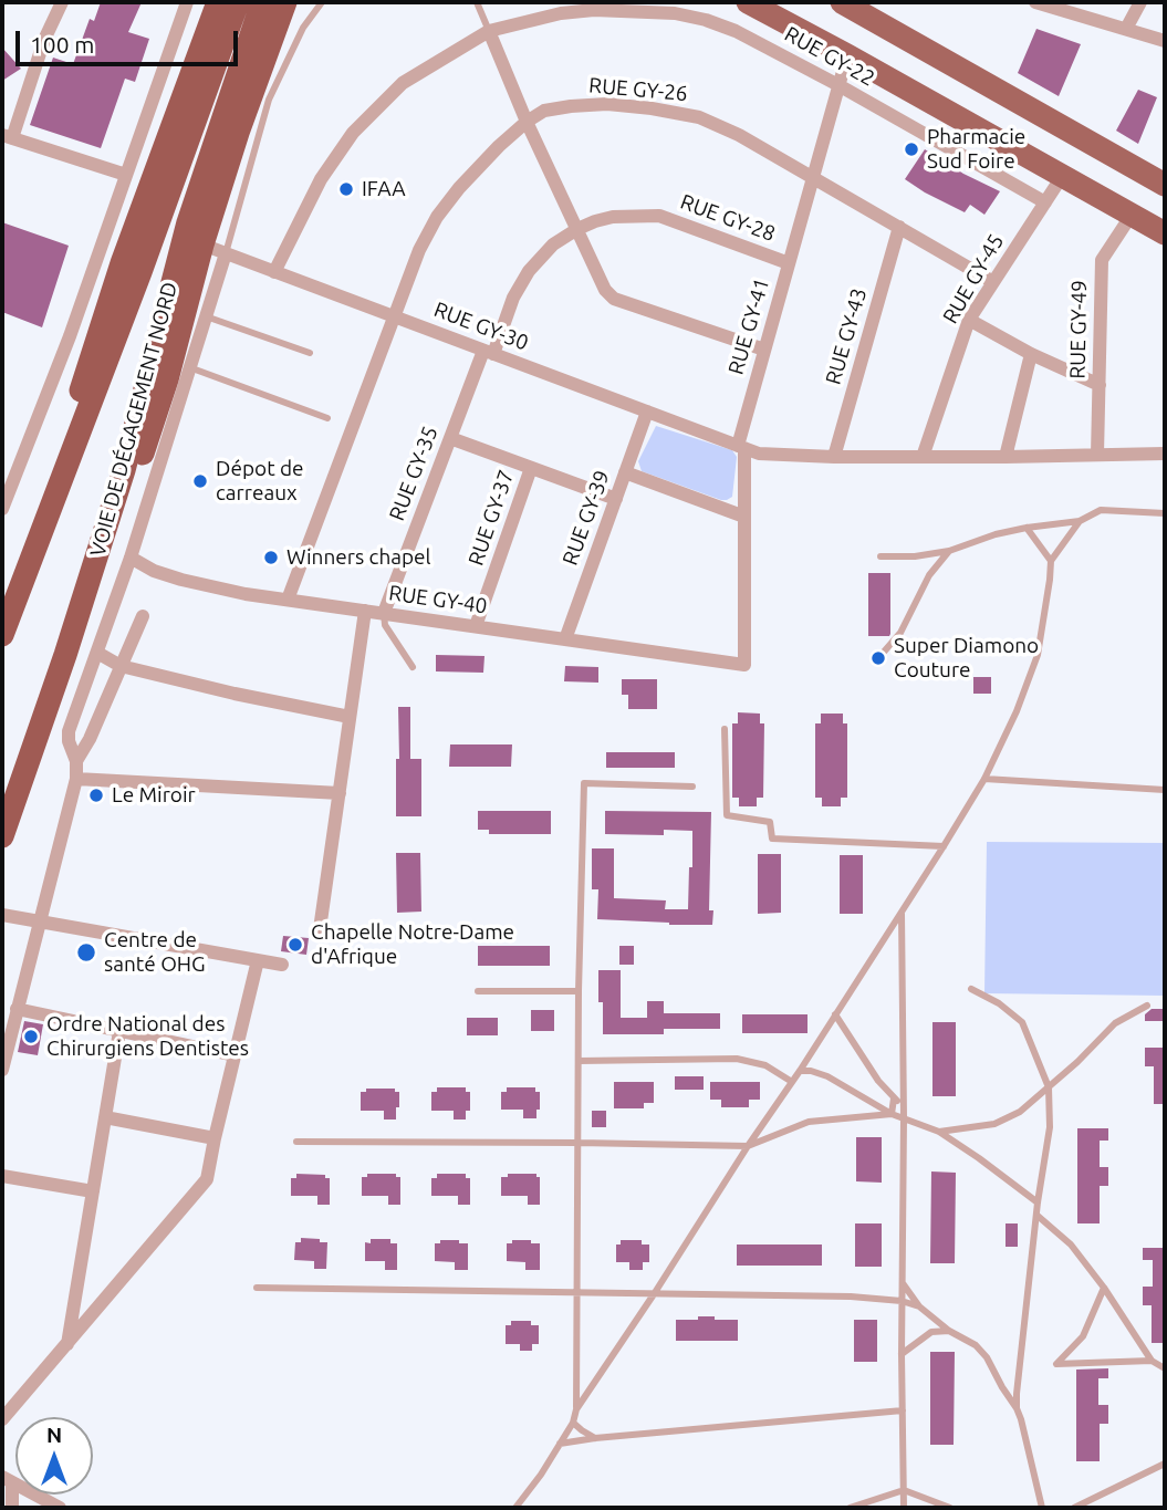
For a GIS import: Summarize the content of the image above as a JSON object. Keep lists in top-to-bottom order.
{
  "streets": {
    "highway": ["VOIE DE DÉGAGEMENT NORD"],
    "street": [
      "RUE GY-22",
      "RUE GY-26",
      "RUE GY-28",
      "RUE GY-45",
      "RUE GY-30",
      "RUE GY-41",
      "RUE GY-49",
      "RUE GY-43",
      "RUE GY-35",
      "RUE GY-37",
      "RUE GY-39",
      "RUE GY-40"
    ]
  },
  "crossings": [
    ["RUE GY-22", "RUE GY-45"],
    ["RUE GY-22", "RUE GY-30"],
    ["RUE GY-22", "RUE GY-41"],
    ["RUE GY-26", "RUE GY-45"],
    ["RUE GY-26", "RUE GY-30"],
    ["RUE GY-26", "RUE GY-41"],
    ["RUE GY-26", "RUE GY-43"],
    ["RUE GY-26", "RUE GY-40"],
    ["RUE GY-28", "RUE GY-30"],
    ["RUE GY-28", "RUE GY-41"],
    ["RUE GY-28", "RUE GY-35"],
    ["RUE GY-45", "RUE GY-30"],
    ["RUE GY-30", "RUE GY-41"],
    ["RUE GY-30", "RUE GY-49"],
    ["RUE GY-30", "RUE GY-43"],
    ["RUE GY-30", "RUE GY-35"],
    ["RUE GY-30", "RUE GY-39"],
    ["RUE GY-41", "RUE GY-40"],
    ["RUE GY-35", "RUE GY-40"],
    ["RUE GY-37", "RUE GY-40"],
    ["RUE GY-39", "RUE GY-40"]
  ],
  "places": [
    "Pharmacie Sud Foire",
    "IFAA",
    "Dépot de carreaux",
    "Winners chapel",
    "Super Diamono Couture",
    "Le Miroir",
    "Chapelle Notre-Dame d'Afrique",
    "Centre de santé OHG",
    "Ordre National des Chirurgiens Dentistes"
  ],
  "scale_bar": "100 m",
  "north": "top"
}
